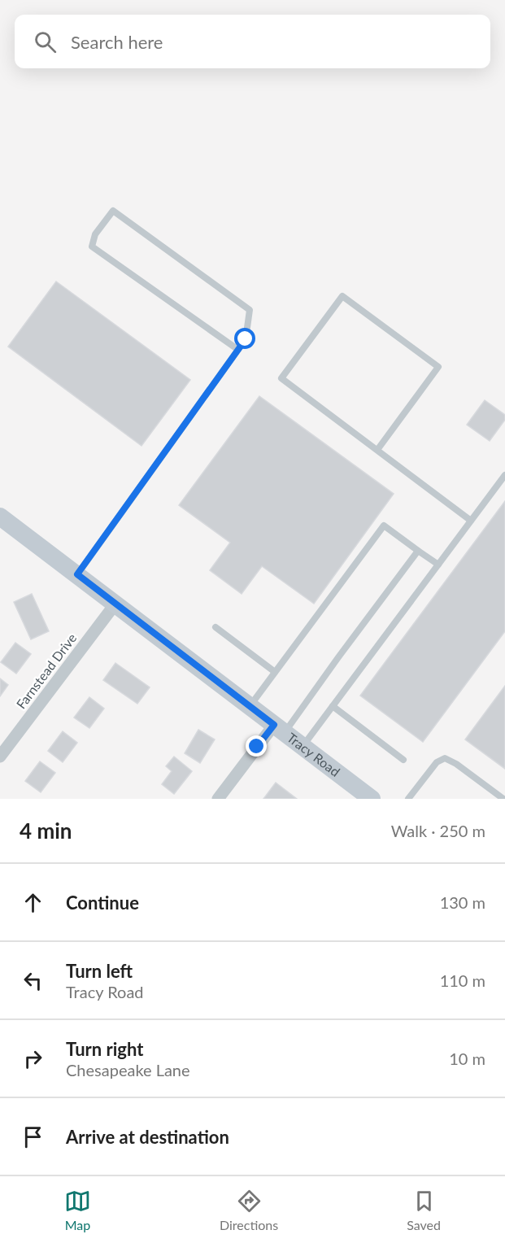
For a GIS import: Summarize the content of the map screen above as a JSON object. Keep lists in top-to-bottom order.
{
  "streets": {
    "street": ["Farnstead Drive", "Tracy Road"]
  },
  "crossings": [
    ["Farnstead Drive", "Tracy Road"]
  ],
  "page": {
    "search": "Search here",
    "heading": ["4 min", "Walk · 250 m"],
    "list": [
      ["Continue", "130 m"],
      ["Turn left", "Tracy Road", "110 m"],
      ["Turn right", "Chesapeake Lane", "10 m"],
      "Arrive at destination"
    ],
    "nav": ["Map", "Directions", "Saved"]
  }
}
